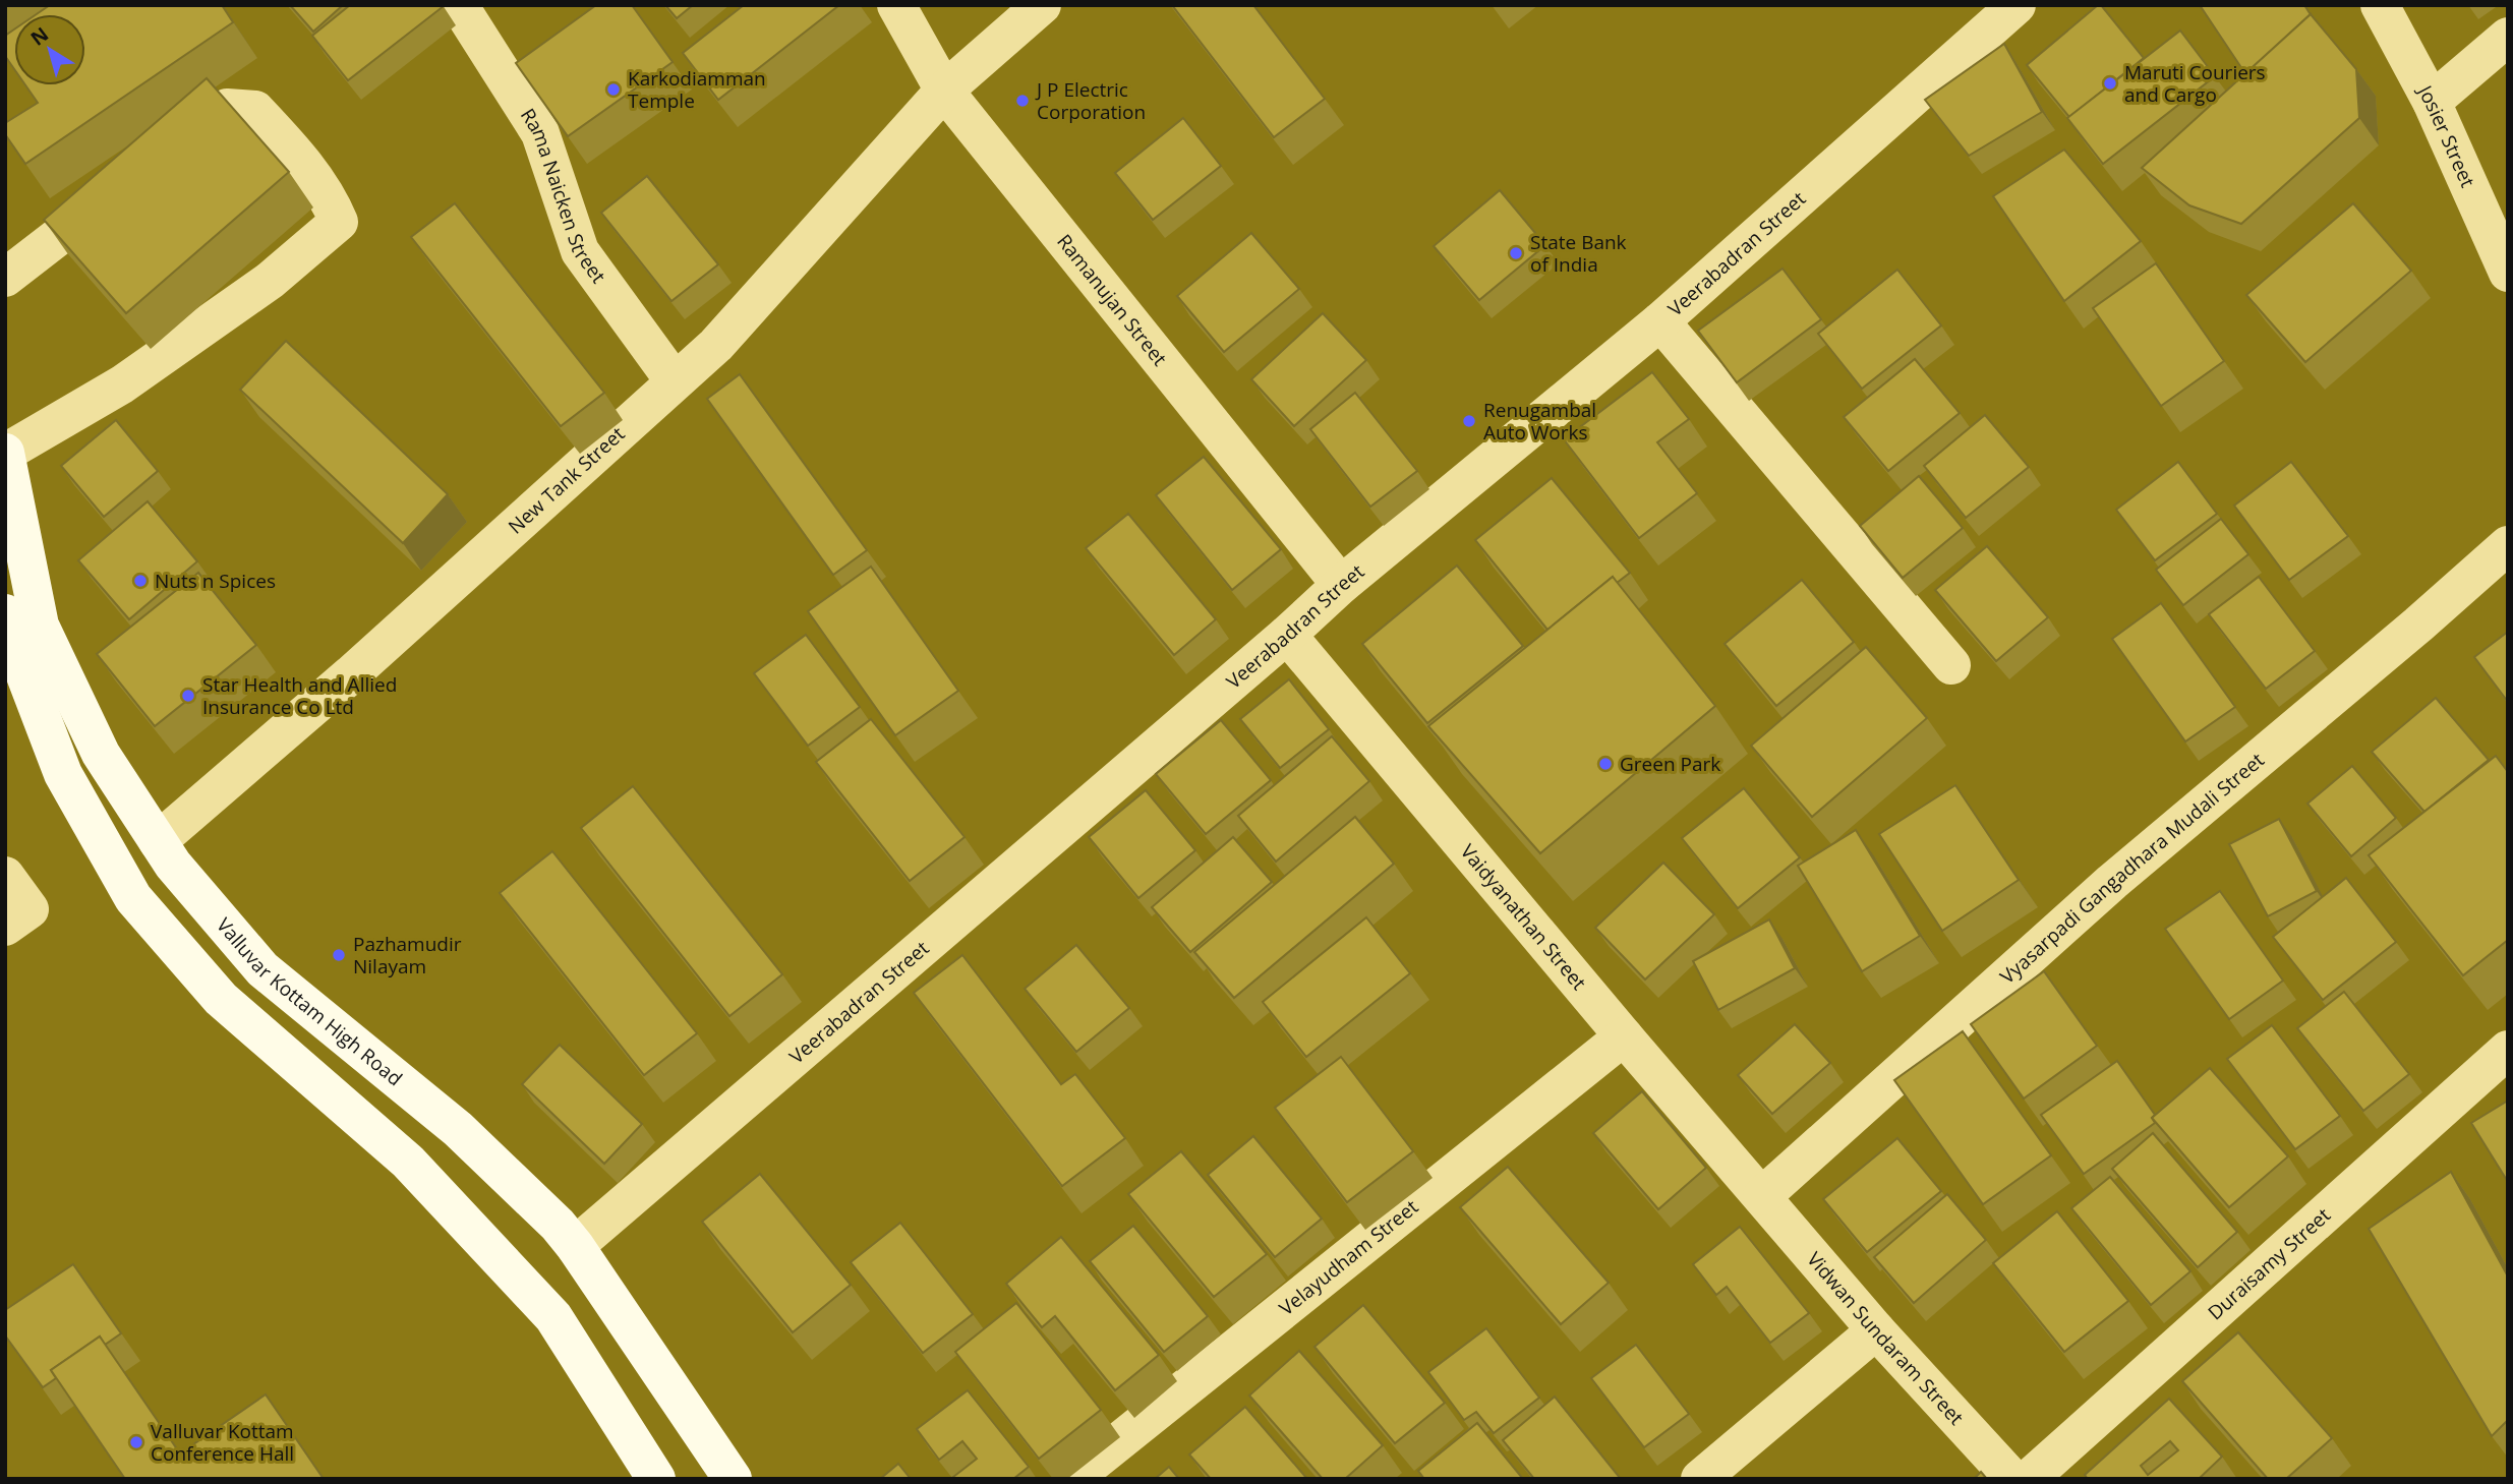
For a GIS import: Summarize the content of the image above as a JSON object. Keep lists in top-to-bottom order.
{
  "streets": {
    "main road": ["Valluvar Kottam High Road"],
    "street": [
      "Josier Street",
      "Rama Naicken Street",
      "Veerabadran Street",
      "Ramanujan Street",
      "New Tank Street",
      "Vyasarpadi Gangadhara Mudali Street",
      "Vaidyanathan Street",
      "Velayudham Street",
      "Duraisamy Street",
      "Vidwan Sundaram Street"
    ]
  },
  "crossings": [
    ["Rama Naicken Street", "New Tank Street"],
    ["Veerabadran Street", "Ramanujan Street"],
    ["Veerabadran Street", "Vaidyanathan Street"],
    ["Veerabadran Street", "Valluvar Kottam High Road"],
    ["Ramanujan Street", "New Tank Street"],
    ["New Tank Street", "Valluvar Kottam High Road"],
    ["Vyasarpadi Gangadhara Mudali Street", "Vaidyanathan Street"],
    ["Vyasarpadi Gangadhara Mudali Street", "Vidwan Sundaram Street"],
    ["Vaidyanathan Street", "Velayudham Street"],
    ["Vaidyanathan Street", "Vidwan Sundaram Street"]
  ],
  "places": [
    "Maruti Couriers and Cargo",
    "Karkodiamman Temple",
    "J P Electric Corporation",
    "State Bank of India",
    "Renugambal Auto Works",
    "Nuts n Spices",
    "Star Health and Allied Insurance Co Ltd",
    "Green Park",
    "Pazhamudir Nilayam",
    "Valluvar Kottam Conference Hall"
  ],
  "north": "top left"
}
